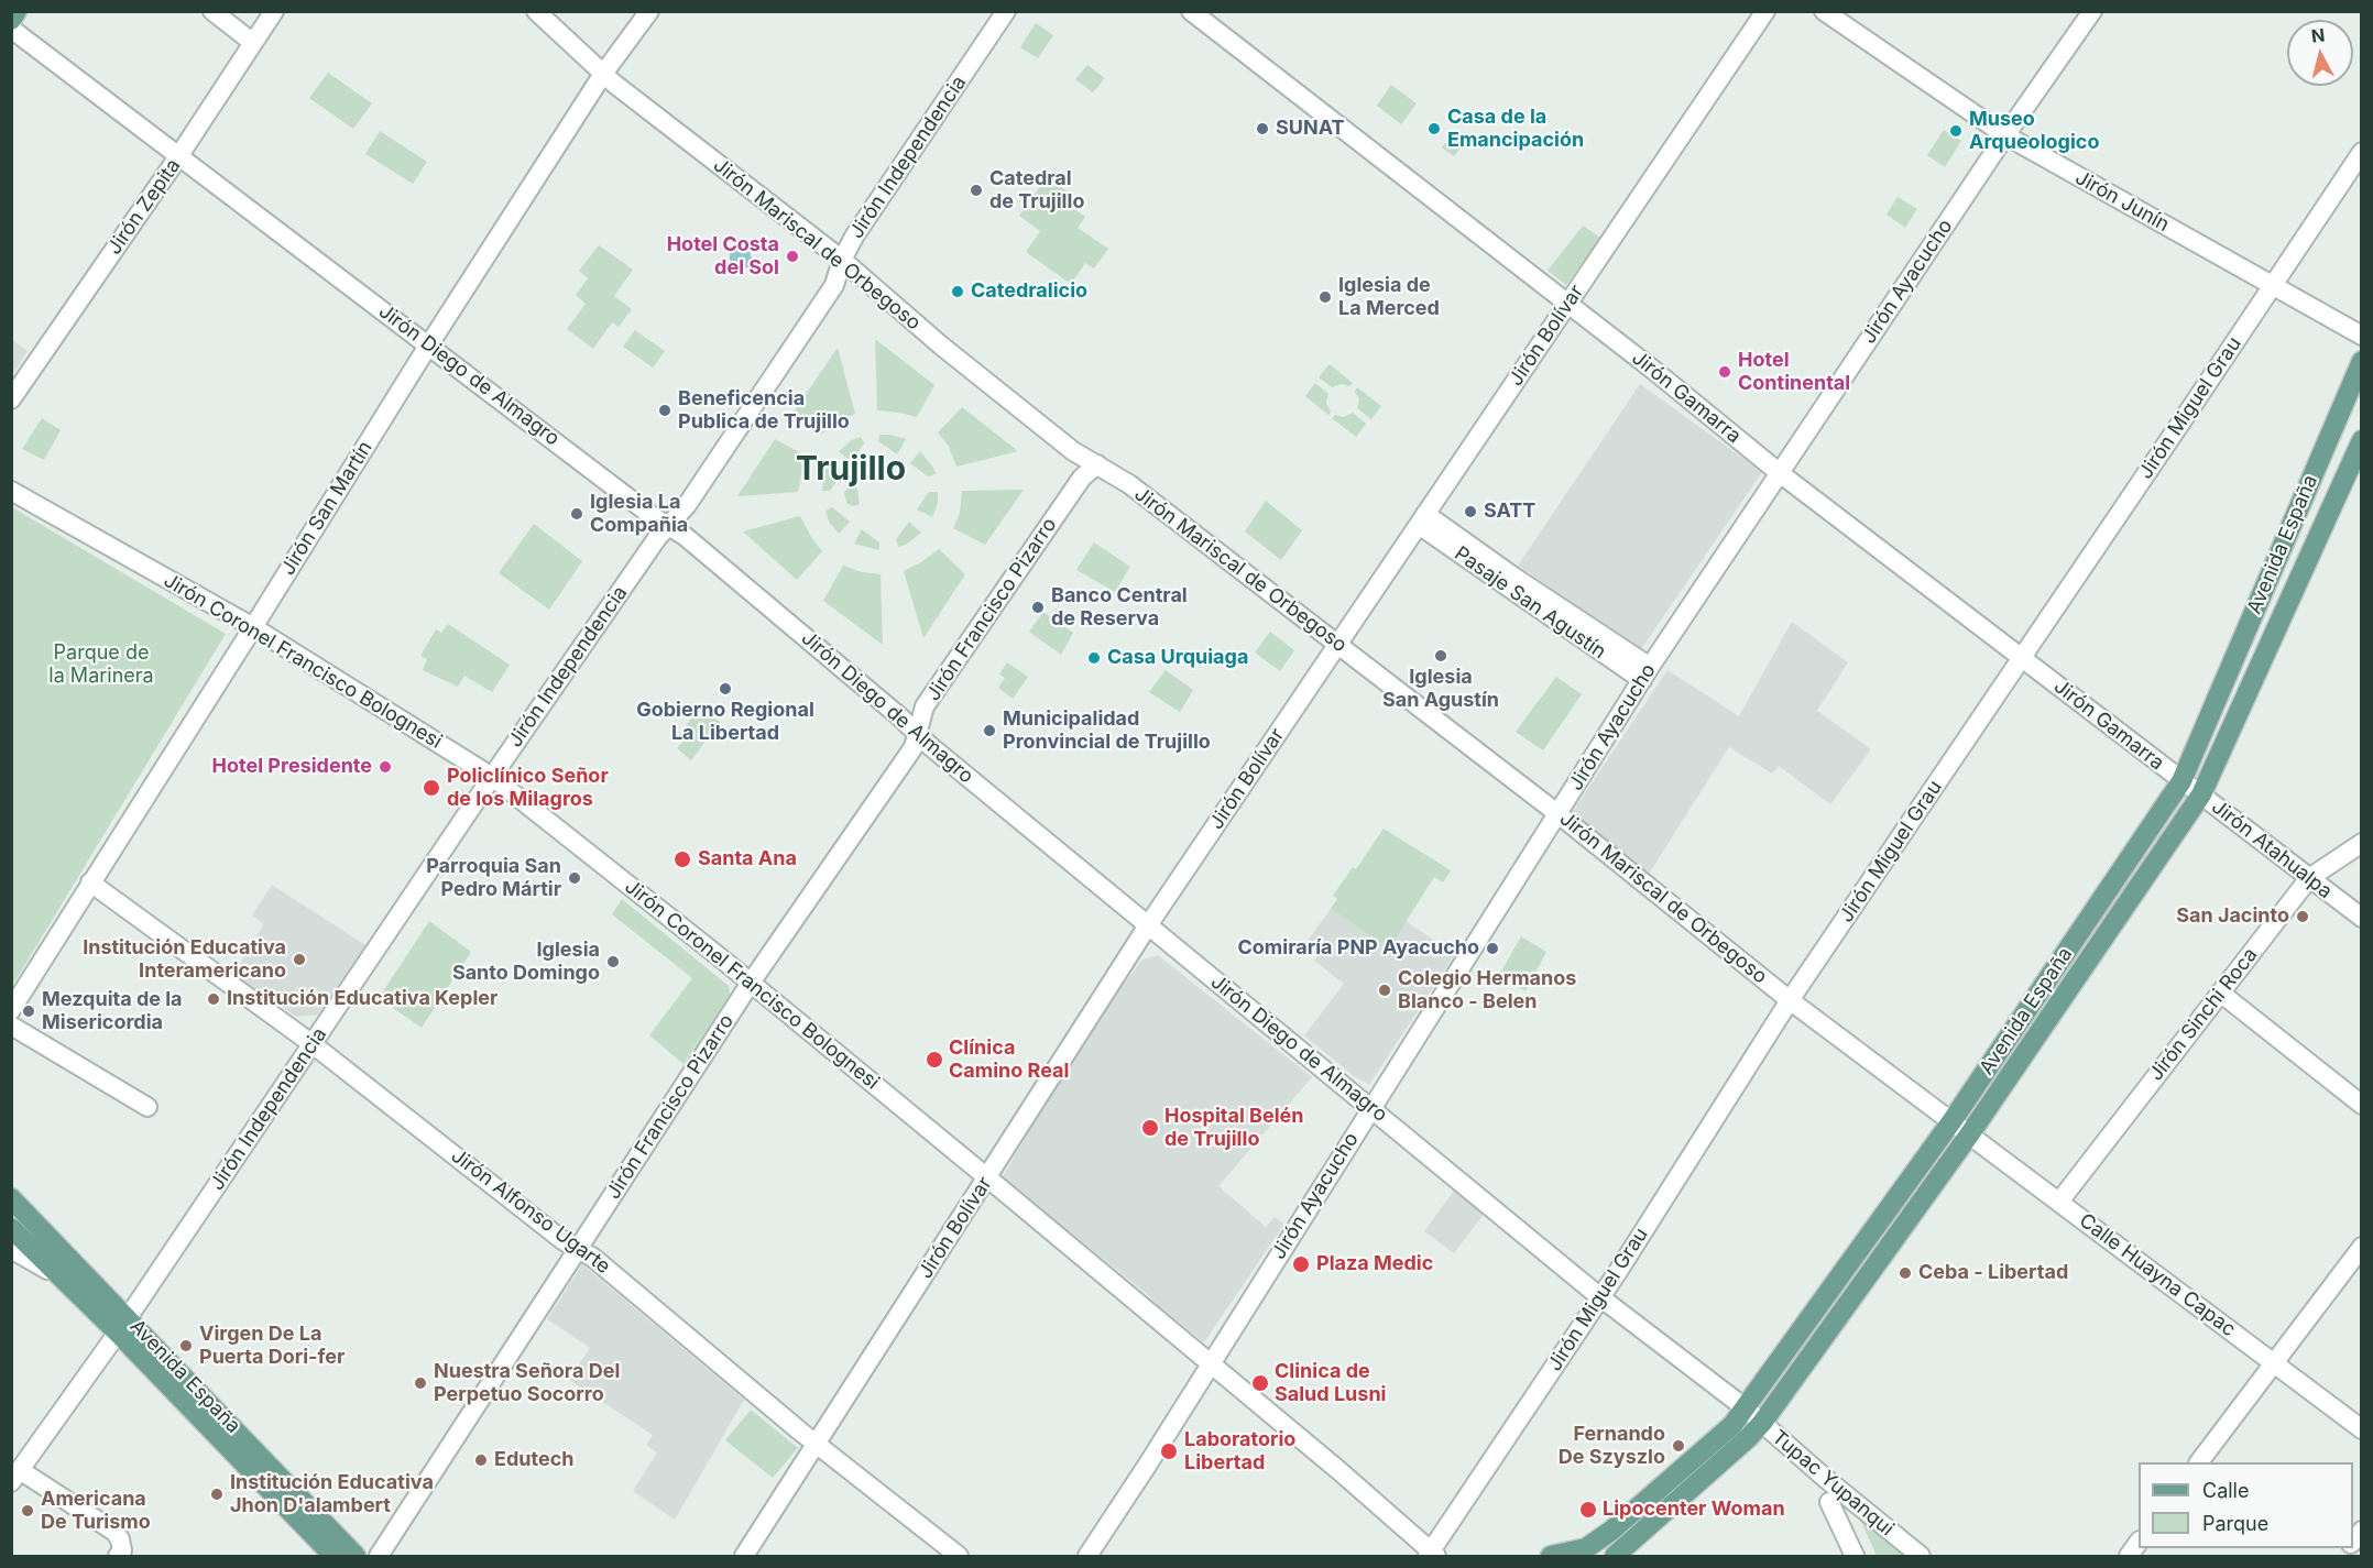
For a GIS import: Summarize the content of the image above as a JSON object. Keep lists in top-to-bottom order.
{
  "streets": {
    "main road": ["Avenida España"],
    "street": [
      "Jirón Independencia",
      "Jirón Junín",
      "Jirón Zepita",
      "Jirón Mariscal de Orbegoso",
      "Jirón Ayacucho",
      "Jirón Bolívar",
      "Jirón Diego de Almagro",
      "Jirón Gamarra",
      "Jirón Miguel Grau",
      "Jirón San Martín",
      "Pasaje San Agustín",
      "Jirón Francisco Pizarro",
      "Jirón Coronel Francisco Bolognesi",
      "Jirón Atahualpa",
      "Jirón Sinchi Roca",
      "Jirón Alfonso Ugarte",
      "Calle Huayna Capac",
      "Tupac Yupanqui"
    ]
  },
  "crossings": [
    ["Jirón Independencia", "Jirón Mariscal de Orbegoso"],
    ["Jirón Independencia", "Jirón Diego de Almagro"],
    ["Jirón Independencia", "Avenida España"],
    ["Jirón Independencia", "Jirón Coronel Francisco Bolognesi"],
    ["Jirón Independencia", "Jirón Alfonso Ugarte"],
    ["Jirón Junín", "Jirón Ayacucho"],
    ["Jirón Junín", "Jirón Miguel Grau"],
    ["Jirón Zepita", "Jirón Diego de Almagro"],
    ["Jirón Mariscal de Orbegoso", "Jirón Ayacucho"],
    ["Jirón Mariscal de Orbegoso", "Jirón Bolívar"],
    ["Jirón Mariscal de Orbegoso", "Jirón Miguel Grau"],
    ["Jirón Mariscal de Orbegoso", "Jirón San Martín"],
    ["Jirón Mariscal de Orbegoso", "Avenida España"],
    ["Jirón Mariscal de Orbegoso", "Jirón Francisco Pizarro"],
    ["Jirón Mariscal de Orbegoso", "Calle Huayna Capac"],
    ["Jirón Ayacucho", "Jirón Diego de Almagro"],
    ["Jirón Ayacucho", "Jirón Gamarra"],
    ["Jirón Ayacucho", "Pasaje San Agustín"],
    ["Jirón Ayacucho", "Jirón Coronel Francisco Bolognesi"],
    ["Jirón Bolívar", "Jirón Diego de Almagro"],
    ["Jirón Bolívar", "Jirón Gamarra"],
    ["Jirón Bolívar", "Pasaje San Agustín"],
    ["Jirón Bolívar", "Jirón Coronel Francisco Bolognesi"],
    ["Jirón Bolívar", "Jirón Alfonso Ugarte"],
    ["Jirón Diego de Almagro", "Jirón Miguel Grau"],
    ["Jirón Diego de Almagro", "Jirón San Martín"],
    ["Jirón Diego de Almagro", "Avenida España"],
    ["Jirón Diego de Almagro", "Jirón Francisco Pizarro"],
    ["Jirón Diego de Almagro", "Tupac Yupanqui"],
    ["Jirón Gamarra", "Jirón Miguel Grau"],
    ["Jirón Gamarra", "Avenida España"],
    ["Jirón Gamarra", "Jirón Atahualpa"],
    ["Jirón Miguel Grau", "Jirón Coronel Francisco Bolognesi"],
    ["Jirón San Martín", "Jirón Coronel Francisco Bolognesi"],
    ["Jirón San Martín", "Jirón Alfonso Ugarte"],
    ["Avenida España", "Jirón Atahualpa"],
    ["Avenida España", "Calle Huayna Capac"],
    ["Avenida España", "Tupac Yupanqui"],
    ["Jirón Francisco Pizarro", "Jirón Coronel Francisco Bolognesi"],
    ["Jirón Francisco Pizarro", "Jirón Alfonso Ugarte"],
    ["Jirón Atahualpa", "Jirón Sinchi Roca"],
    ["Jirón Sinchi Roca", "Calle Huayna Capac"]
  ],
  "districts": ["Trujillo"],
  "parks": ["Parque de la Marinera"],
  "places": [
    "SUNAT",
    "Casa de la Emancipación",
    "Museo Arqueologico",
    "Catedral de Trujillo",
    "Hotel Costa del Sol",
    "Catedralicio",
    "Iglesia de La Merced",
    "Hotel Continental",
    "Beneficencia Publica de Trujillo",
    "SATT",
    "Iglesia La Compañia",
    "Banco Central de Reserva",
    "Iglesia San Agustín",
    "Casa Urquiaga",
    "Gobierno Regional La Libertad",
    "Municipalidad Pronvincial de Trujillo",
    "Hotel Presidente",
    "Policlínico Señor de los Milagros",
    "Santa Ana",
    "Parroquia San Pedro Mártir",
    "San Jacinto",
    "Comiraría PNP Ayacucho",
    "Institución Educativa Interamericano",
    "Iglesia Santo Domingo",
    "Colegio Hermanos Blanco - Belen",
    "Institución Educativa Kepler",
    "Mezquita de la Misericordia",
    "Clínica Camino Real",
    "Hospital Belén de Trujillo",
    "Plaza Medic",
    "Ceba - Libertad",
    "Virgen De La Puerta Dori-fer",
    "Nuestra Señora Del Perpetuo Socorro",
    "Clinica de Salud Lusni",
    "Fernando De Szyszlo",
    "Laboratorio Libertad",
    "Edutech",
    "Institución Educativa Jhon D'alambert",
    "Lipocenter Woman",
    "Americana De Turismo"
  ],
  "legend": ["Calle", "Parque"],
  "north": "top"
}
